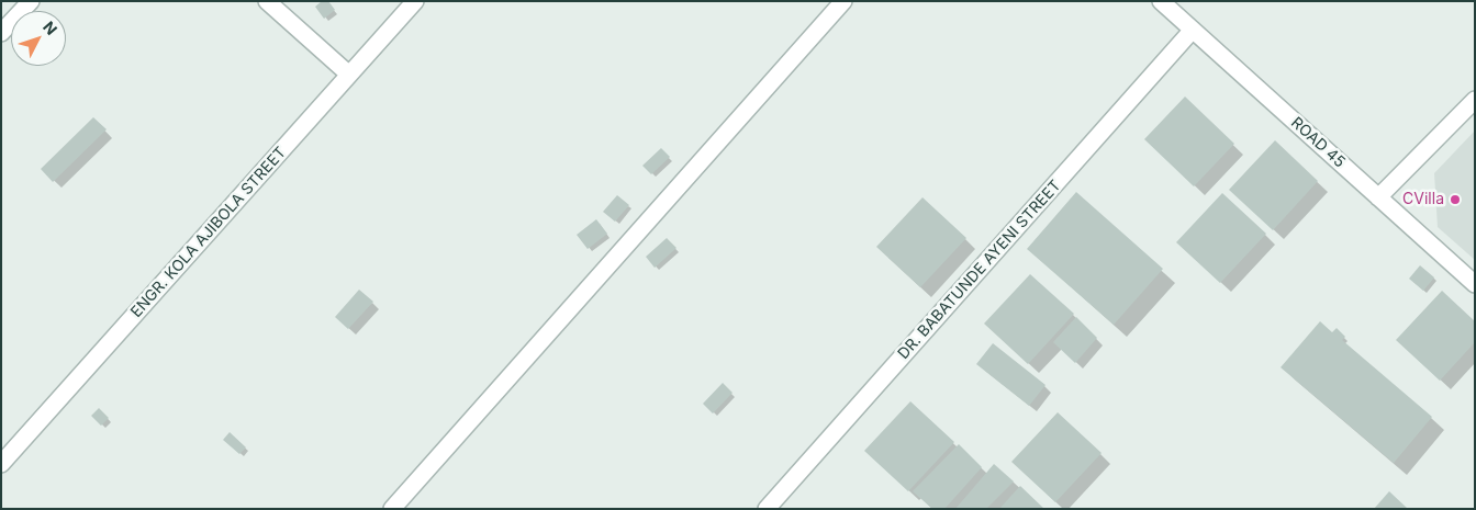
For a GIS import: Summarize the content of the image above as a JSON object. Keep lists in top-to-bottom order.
{
  "streets": {
    "street": ["ROAD 45", "ENGR. KOLA AJIBOLA STREET", "DR. BABATUNDE AYENI STREET"]
  },
  "crossings": [
    ["ROAD 45", "DR. BABATUNDE AYENI STREET"]
  ],
  "places": ["CVilla"],
  "north": "top right"
}
